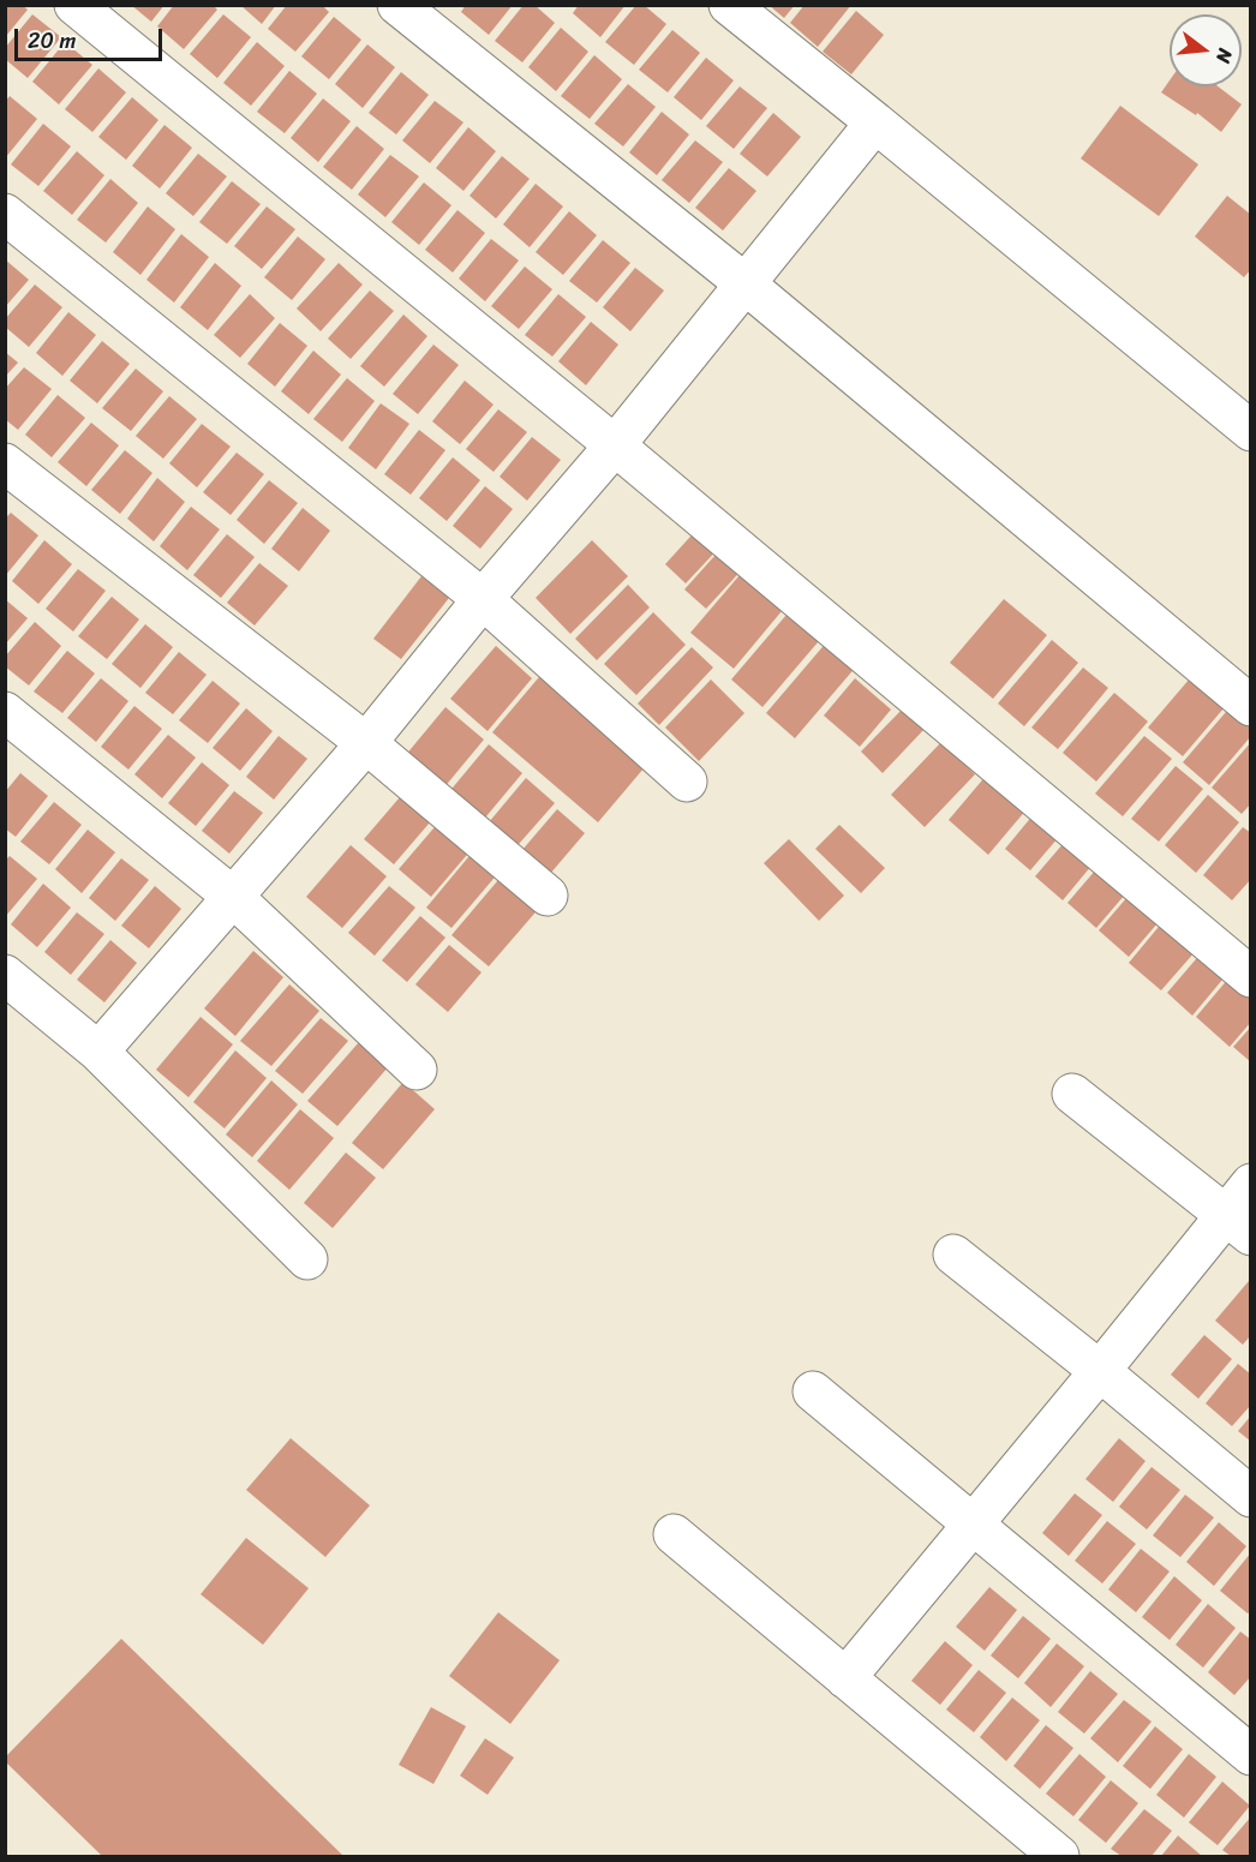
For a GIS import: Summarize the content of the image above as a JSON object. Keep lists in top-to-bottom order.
{
  "scale_bar": "20 m",
  "north": "right"
}
